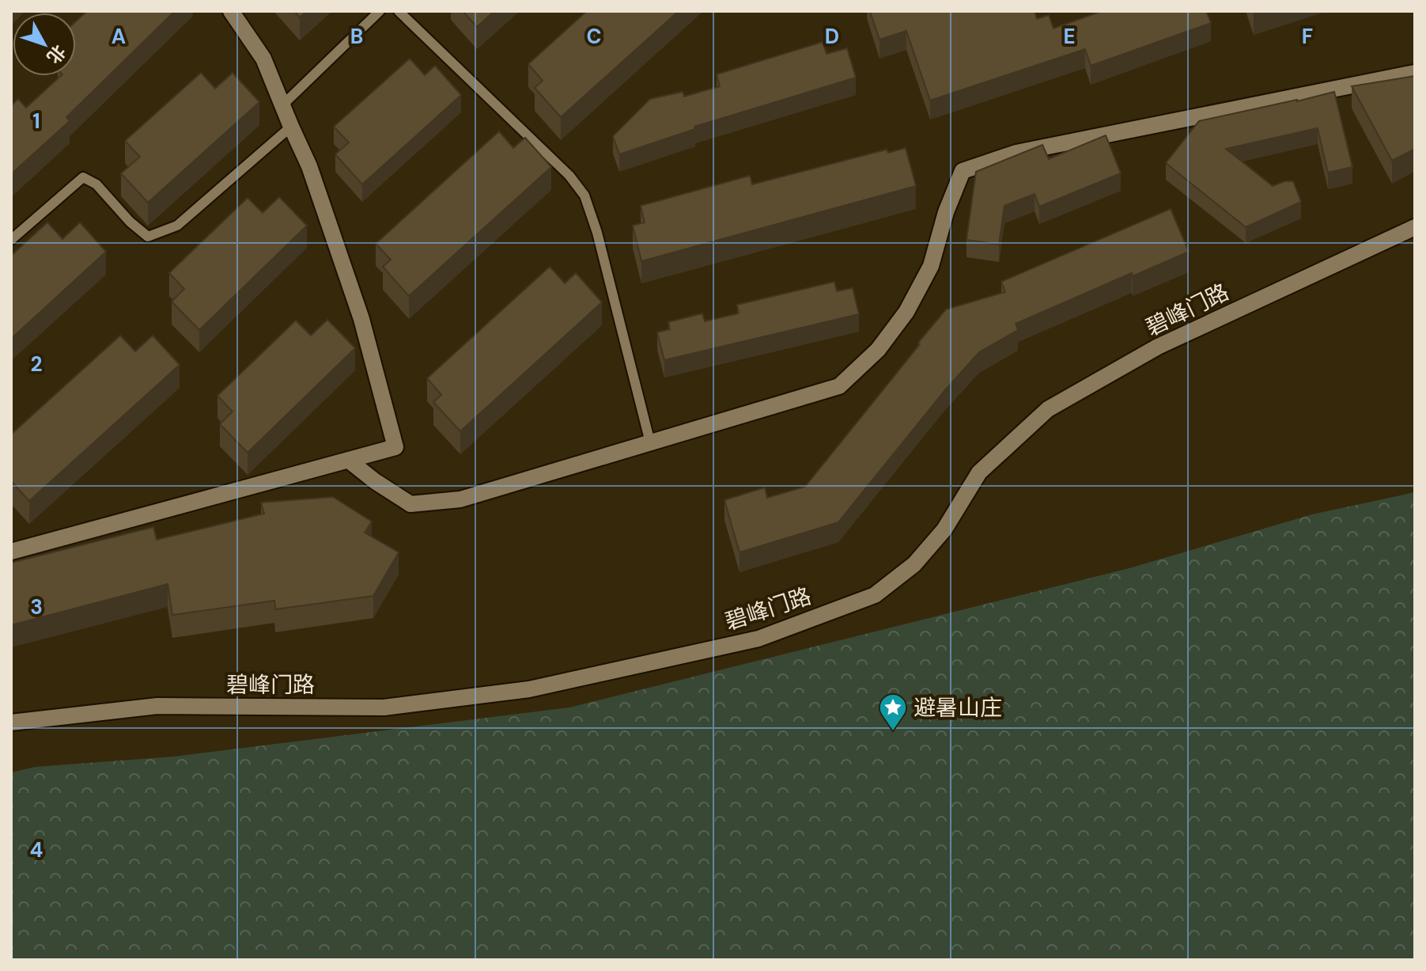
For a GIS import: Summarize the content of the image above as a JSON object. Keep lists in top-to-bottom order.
{
  "streets": {
    "street": ["碧峰门路"]
  },
  "places": {
    "place": ["避暑山庄"]
  },
  "north": "bottom right",
  "grid": {
    "columns": [
      "A",
      "B",
      "C",
      "D",
      "E",
      "F"
    ],
    "rows": [
      "1",
      "2",
      "3",
      "4"
    ]
  }
}
